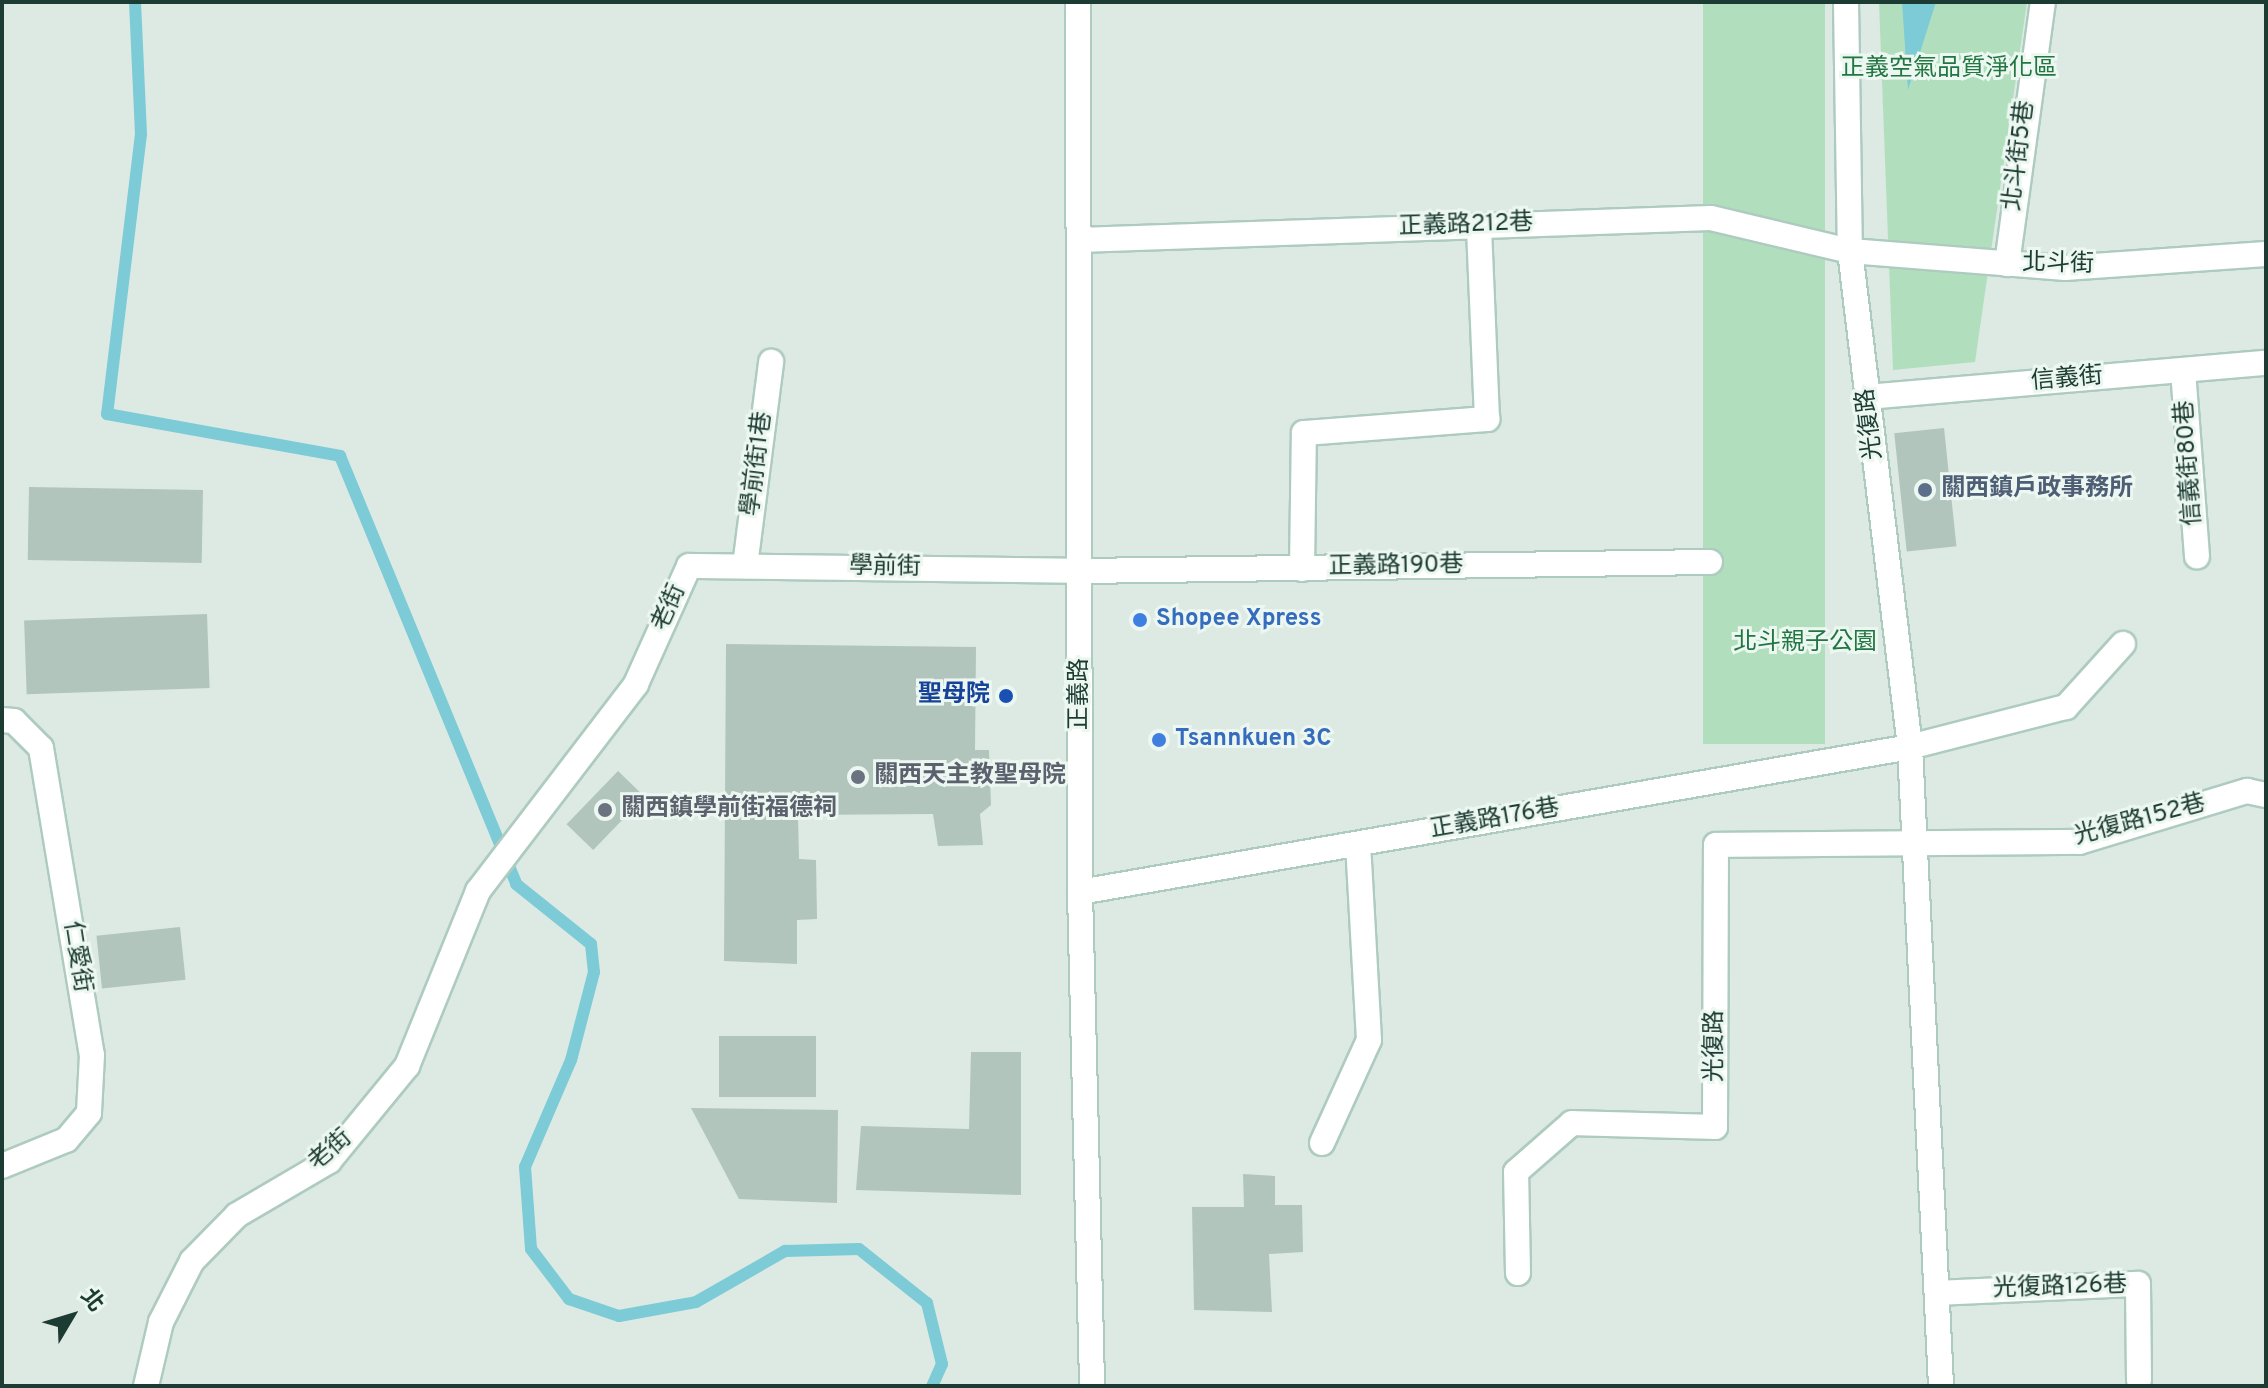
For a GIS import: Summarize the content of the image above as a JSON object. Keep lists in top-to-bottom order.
{
  "streets": {
    "street": [
      "北斗街5巷",
      "正義路212巷",
      "北斗街",
      "信義街",
      "光復路",
      "信義街80巷",
      "學前街1巷",
      "正義路190巷",
      "學前街",
      "老街",
      "正義路",
      "正義路176巷",
      "光復路152巷",
      "仁愛街",
      "光復路126巷"
    ]
  },
  "crossings": [
    ["北斗街5巷", "北斗街"],
    ["正義路212巷", "北斗街"],
    ["正義路212巷", "光復路"],
    ["正義路212巷", "正義路"],
    ["北斗街", "光復路"],
    ["信義街", "光復路"],
    ["信義街", "信義街80巷"],
    ["光復路", "正義路176巷"],
    ["光復路", "光復路152巷"],
    ["光復路", "光復路126巷"],
    ["學前街1巷", "學前街"],
    ["正義路190巷", "學前街"],
    ["正義路190巷", "正義路"],
    ["學前街", "老街"],
    ["學前街", "正義路"],
    ["正義路", "正義路176巷"]
  ],
  "parks": ["正義空氣品質淨化區", "北斗親子公園"],
  "places": [
    "關西鎮戶政事務所",
    "Shopee Xpress",
    "聖母院",
    "Tsannkuen 3C",
    "關西天主教聖母院",
    "關西鎮學前街福德祠"
  ],
  "north": "top right"
}
